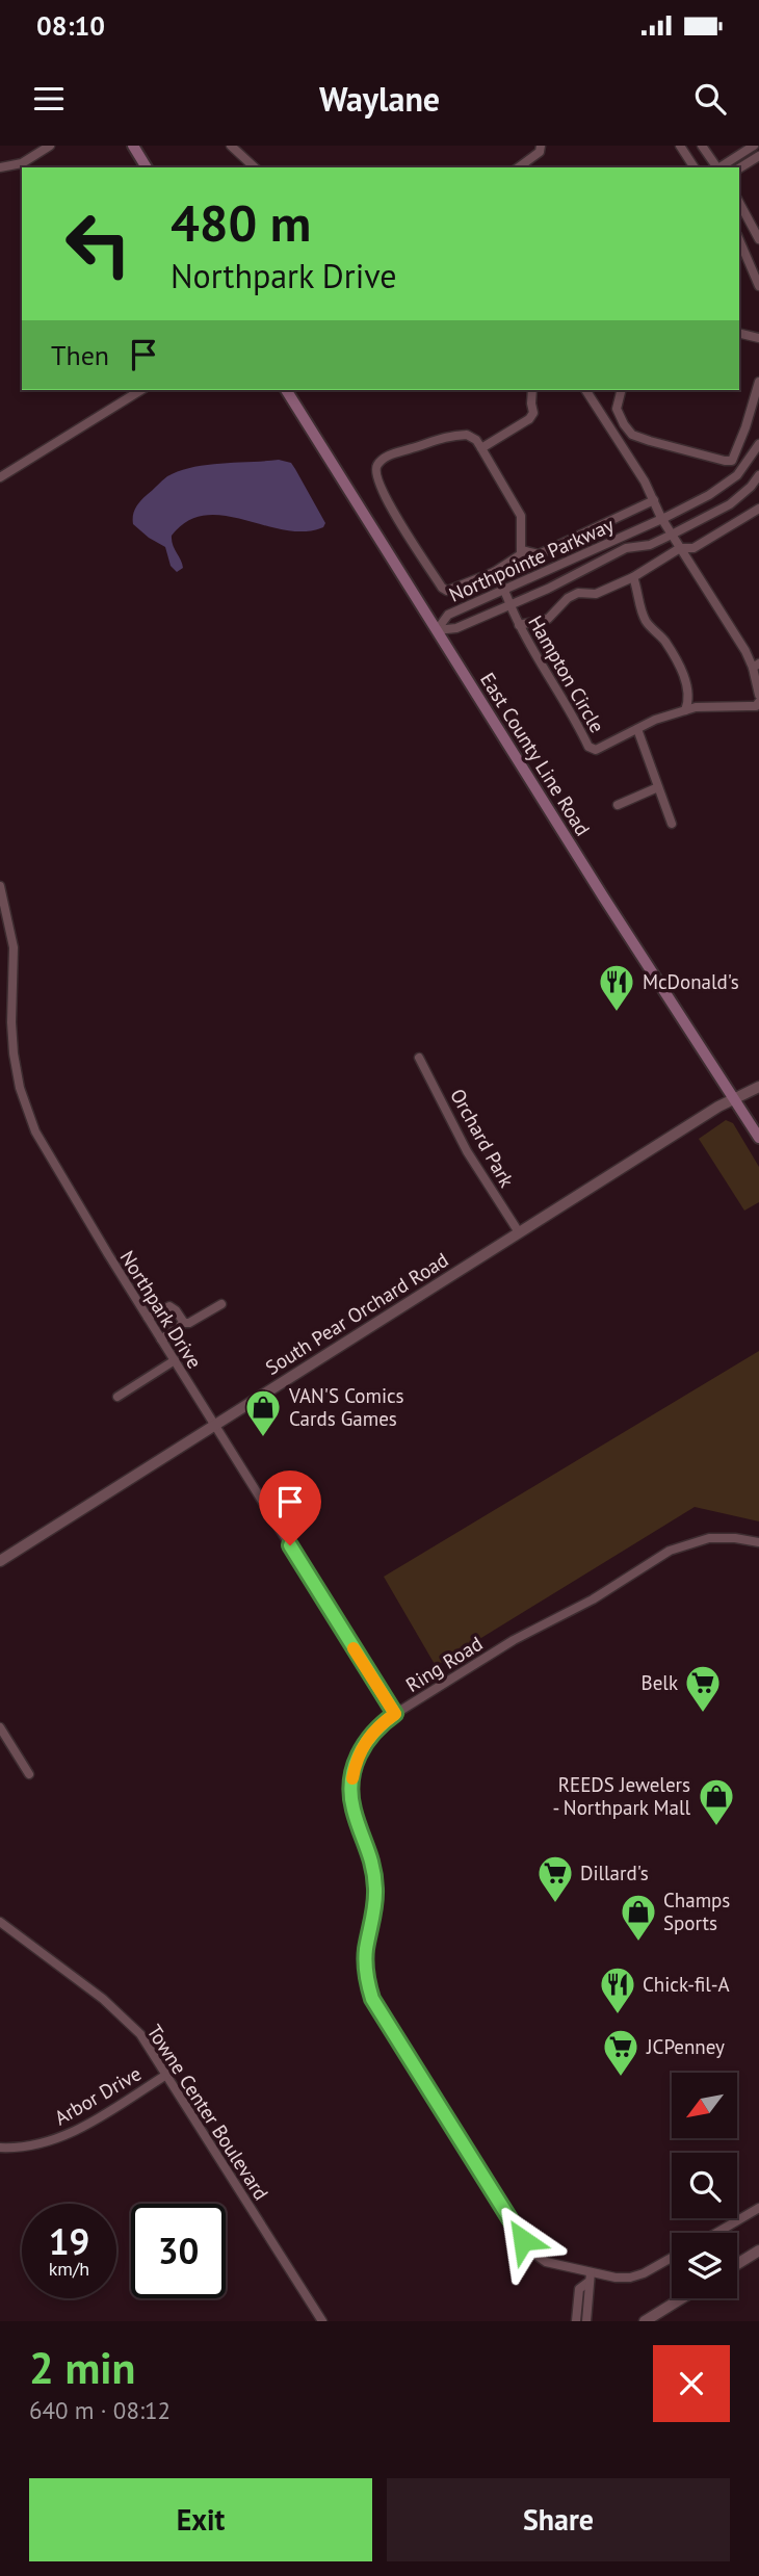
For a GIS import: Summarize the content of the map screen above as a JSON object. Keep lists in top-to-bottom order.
{
  "streets": {
    "main road": ["East County Line Road"],
    "street": [
      "Northpointe Parkway",
      "Hampton Circle",
      "Orchard Park",
      "Northpark Drive",
      "South Pear Orchard Road",
      "Ring Road",
      "Arbor Drive",
      "Towne Center Boulevard"
    ]
  },
  "crossings": [
    ["Northpointe Parkway", "Hampton Circle"],
    ["Northpointe Parkway", "East County Line Road"],
    ["East County Line Road", "South Pear Orchard Road"],
    ["Orchard Park", "South Pear Orchard Road"],
    ["Northpark Drive", "South Pear Orchard Road"],
    ["Northpark Drive", "Ring Road"],
    ["Arbor Drive", "Towne Center Boulevard"]
  ],
  "places": {
    "restaurant": ["McDonald's", "Chick-fil-A"],
    "shop": ["VAN'S Comics Cards Games", "REEDS Jewelers - Northpark Mall", "Champs Sports"],
    "supermarket": ["Belk", "Dillard's", "JCPenney"]
  },
  "north": "bottom left",
  "page": {
    "status": "08:10",
    "header": "Waylane",
    "turn": ["480 m", "Northpark Drive"],
    "then": "Then",
    "speed": "19 km/h",
    "limit": "30",
    "heading": ["2 min", "640 m · 08:12"],
    "buttons": ["Exit", "Share"]
  }
}
